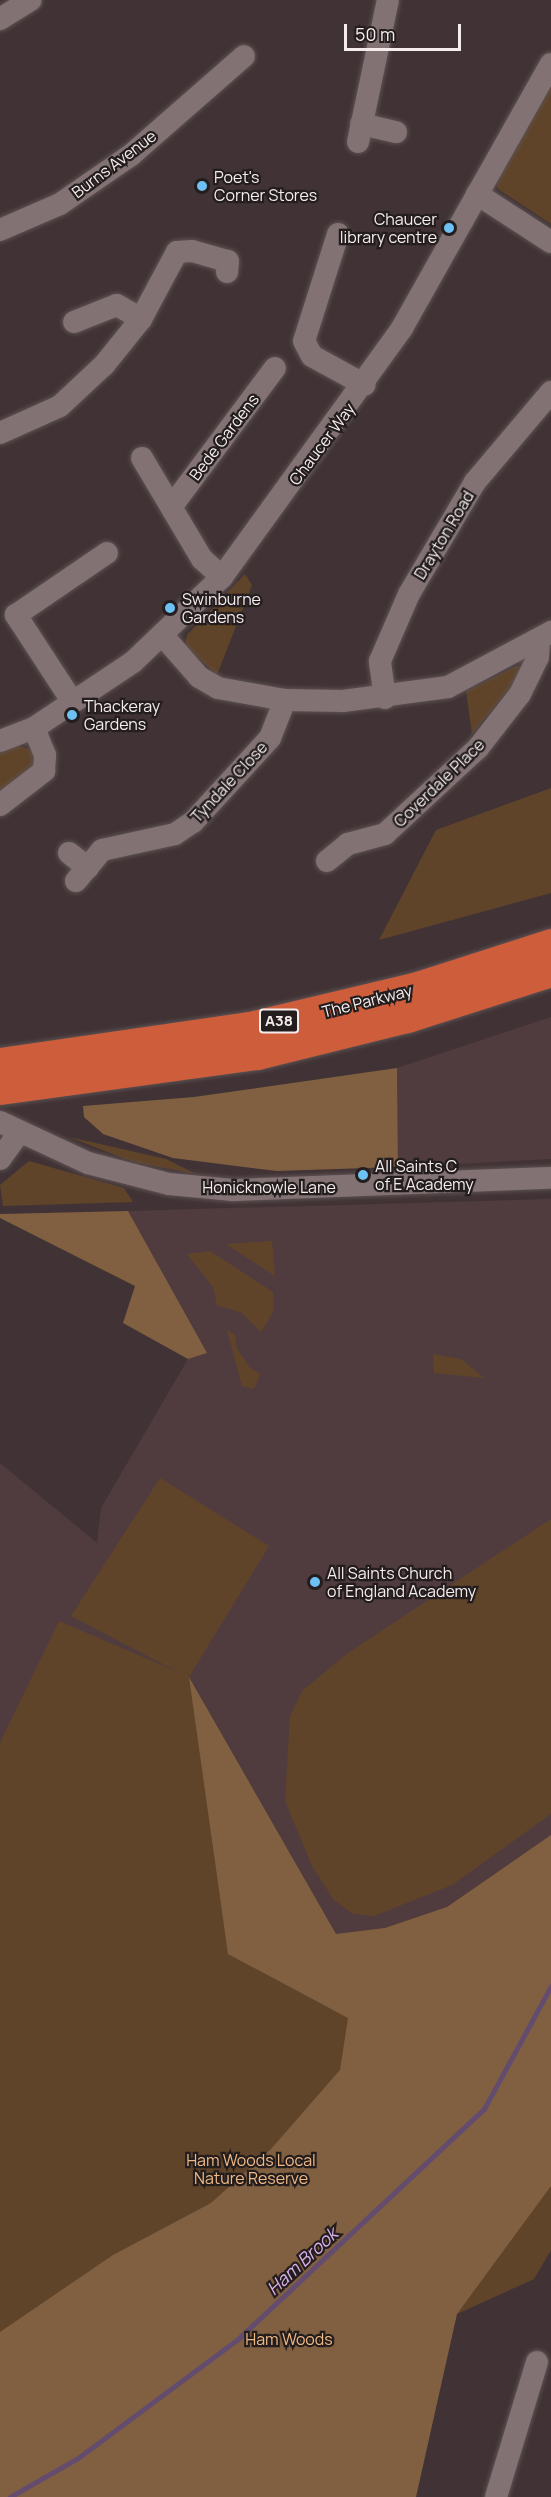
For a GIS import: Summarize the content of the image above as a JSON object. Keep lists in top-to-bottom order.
{
  "streets": {
    "highway": ["The Parkway", "A38"],
    "street": [
      "Burns Avenue",
      "Bede Gardens",
      "Chaucer Way",
      "Drayton Road",
      "Tyndale Close",
      "Coverdale Place",
      "Honicknowle Lane"
    ]
  },
  "water": ["Ham Brook"],
  "parks": ["Ham Woods Local Nature Reserve", "Ham Woods"],
  "places": [
    "Poet's Corner Stores",
    "Chaucer library centre",
    "Swinburne Gardens",
    "Thackeray Gardens",
    "All Saints C of E Academy",
    "All Saints Church of England Academy"
  ],
  "scale_bar": "50 m"
}
